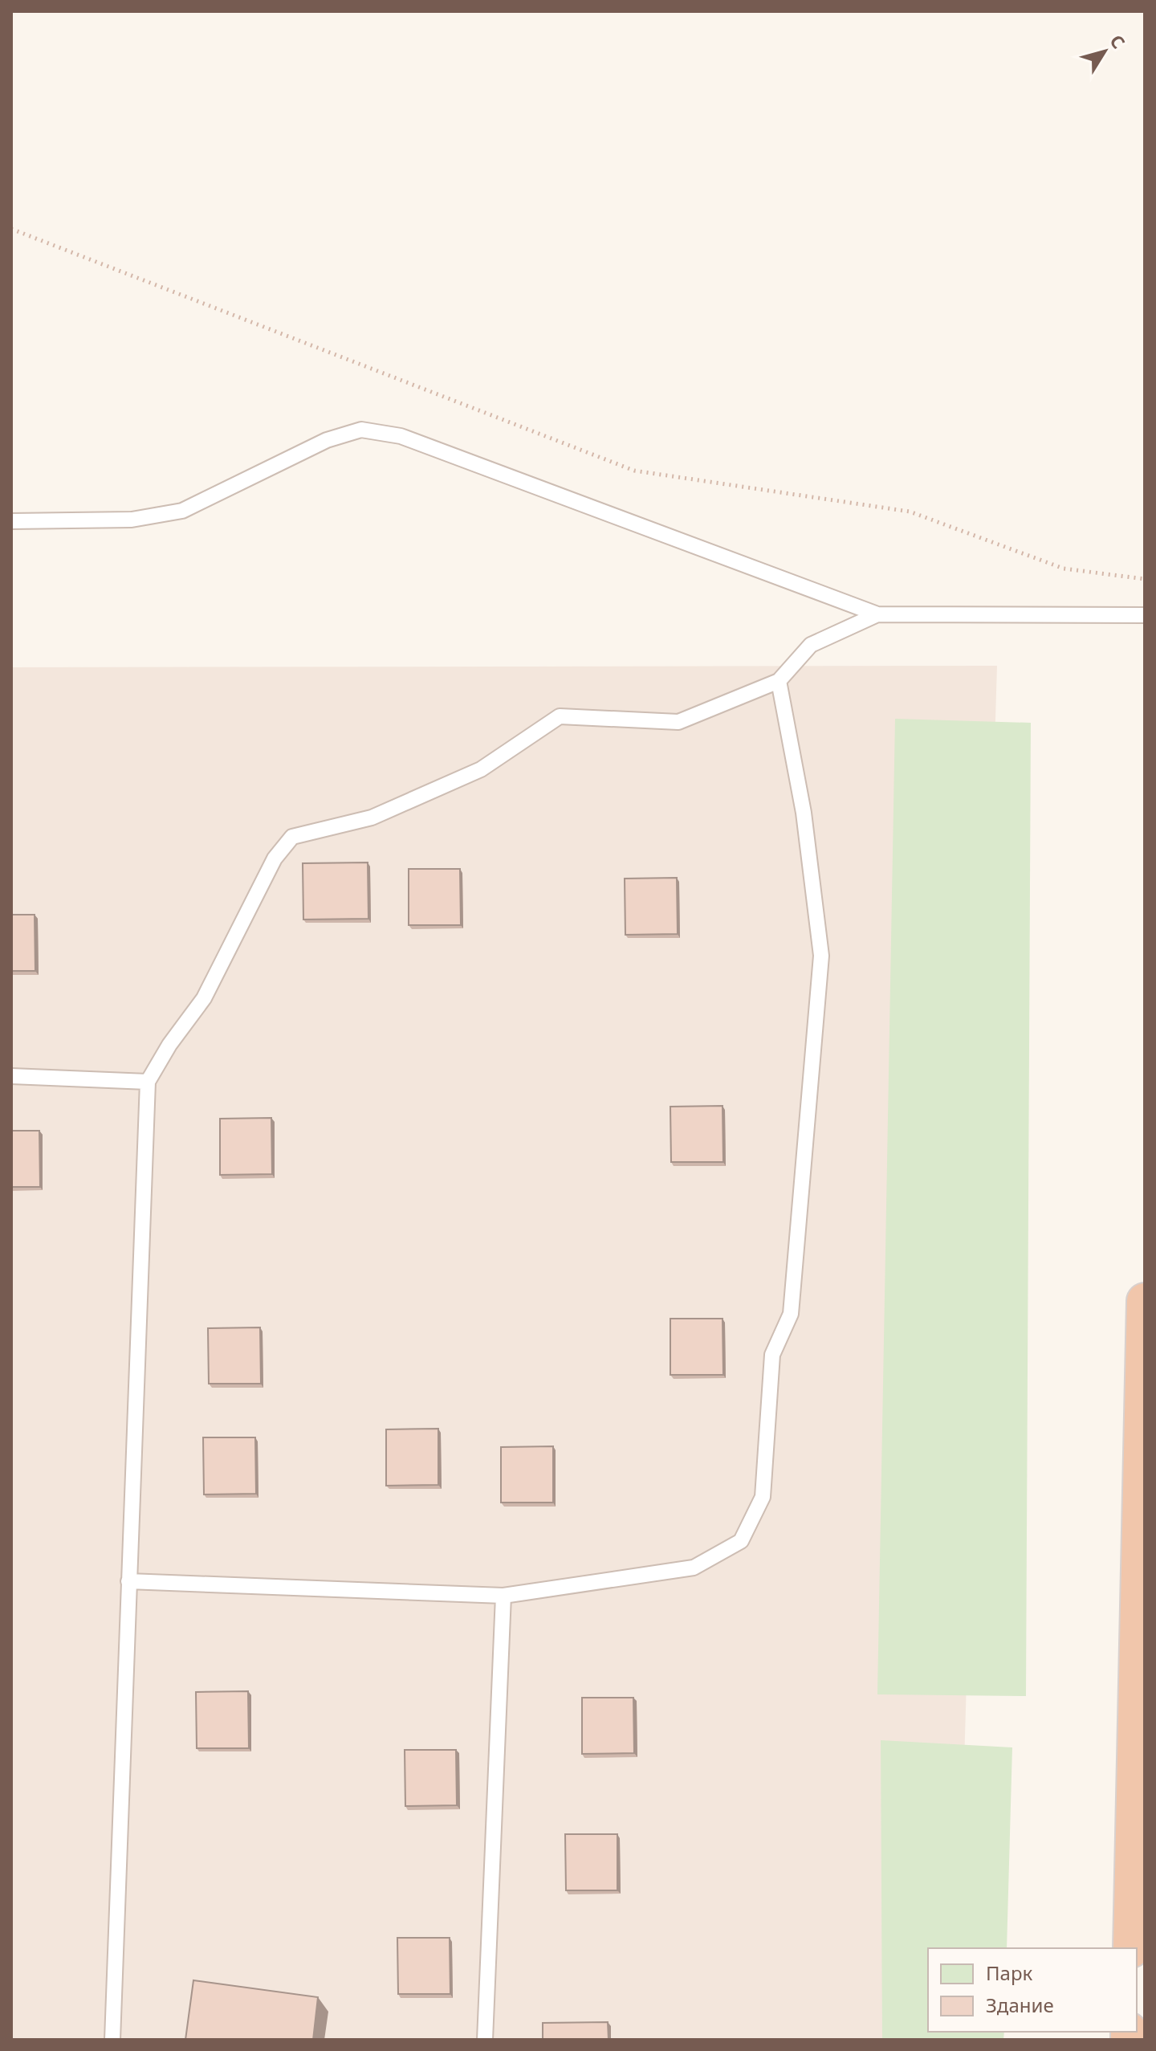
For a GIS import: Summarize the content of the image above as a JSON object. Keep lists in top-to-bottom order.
{
  "legend": ["Парк", "Здание"],
  "north": "top right"
}
